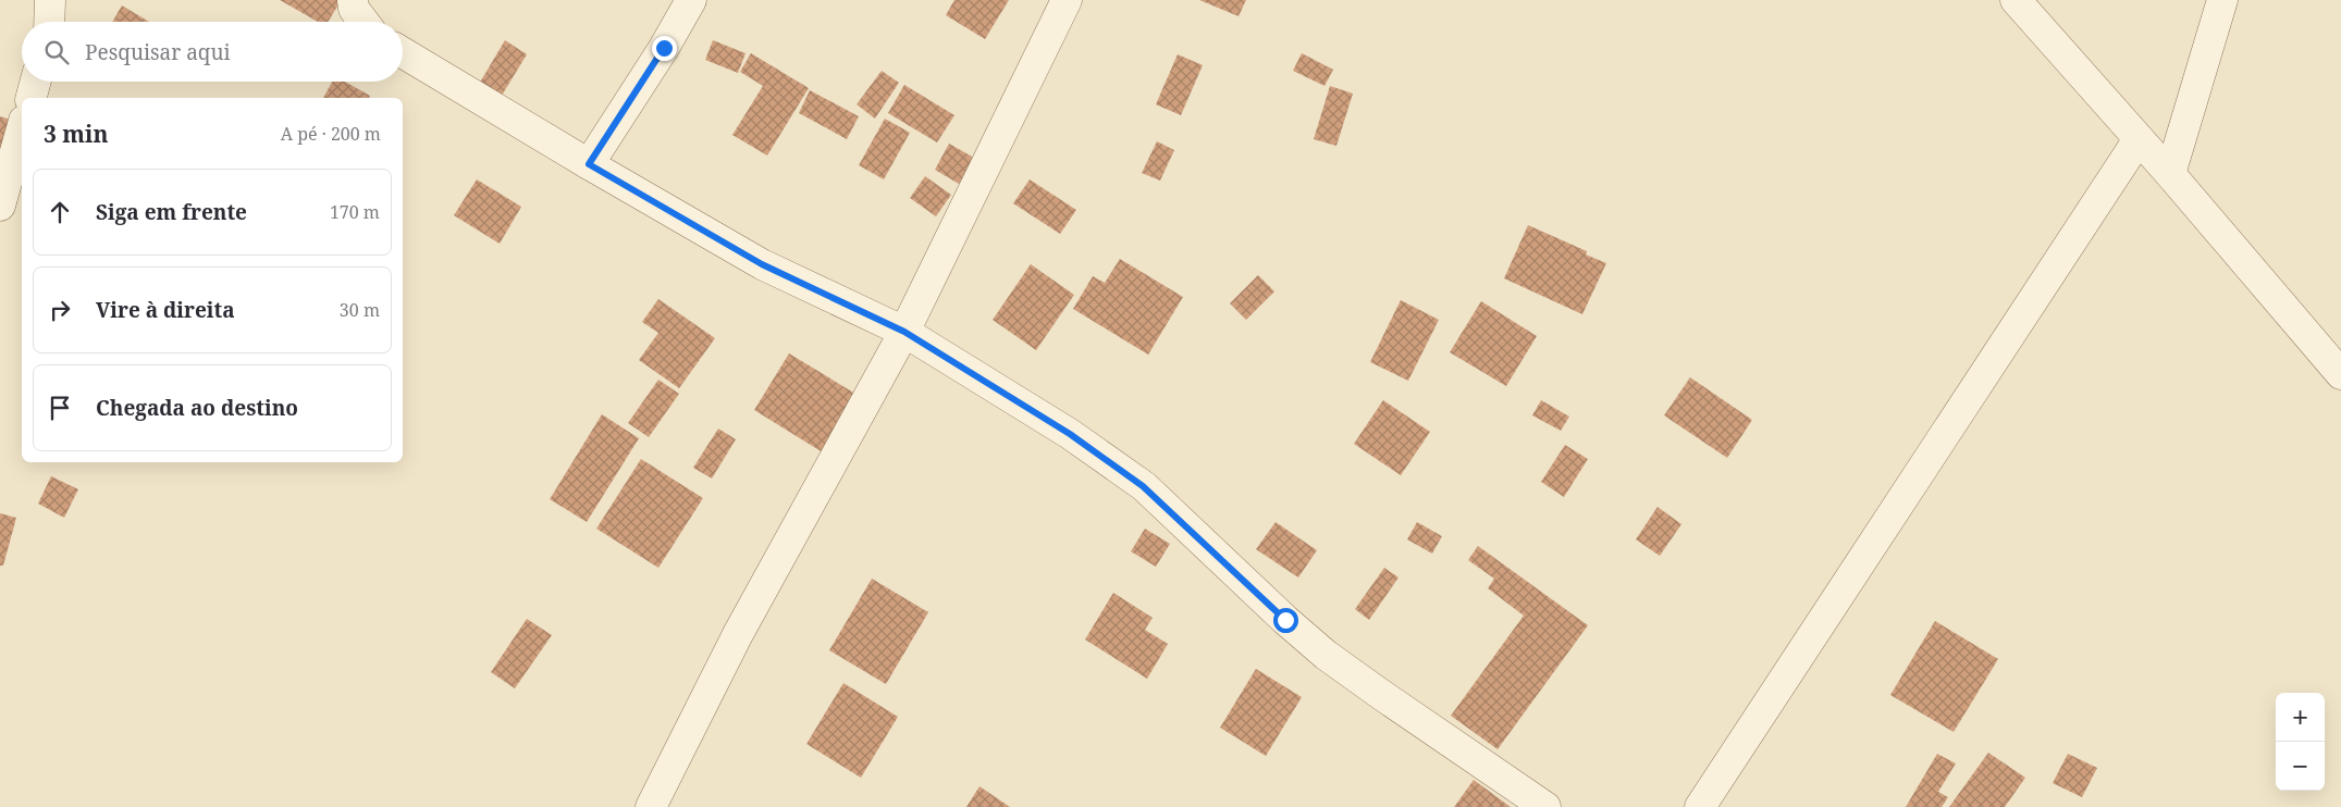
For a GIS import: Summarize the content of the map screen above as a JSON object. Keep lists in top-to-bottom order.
{
  "page": {
    "search": "Pesquisar aqui",
    "heading": ["3 min", "A pé · 200 m"],
    "list": [
      ["Siga em frente", "170 m"],
      ["Vire à direita", "30 m"],
      "Chegada ao destino"
    ],
    "map_buttons": ["+", "−"]
  }
}
